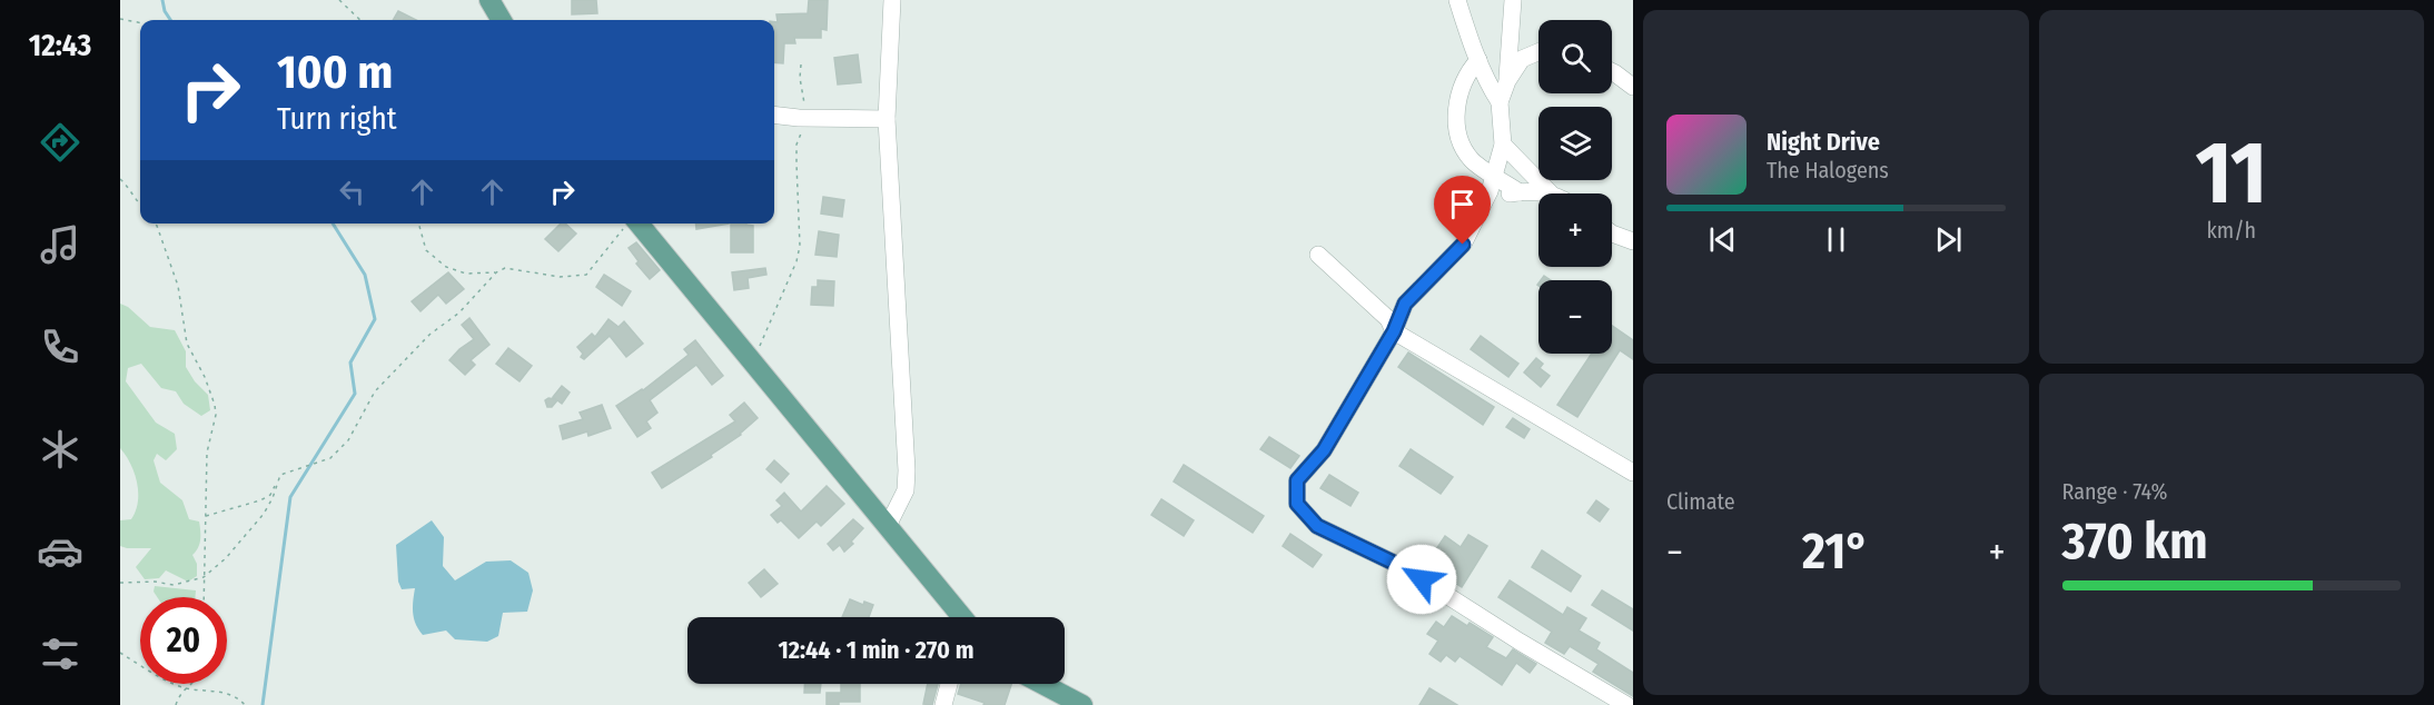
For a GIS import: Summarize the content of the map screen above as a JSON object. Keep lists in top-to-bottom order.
{
  "page": {
    "tabs": "12:43",
    "tile": [
      ["11", "km/h"],
      "Climate",
      ["Range · 74%", "370 km"]
    ],
    "map_buttons": ["+", "−"],
    "turn": ["100 m", "Turn right"],
    "song": ["Night Drive", "The Halogens"],
    "heat": ["−", "21°", "+"],
    "limit": "20",
    "trip": "12:44 · 1 min · 270 m"
  }
}
